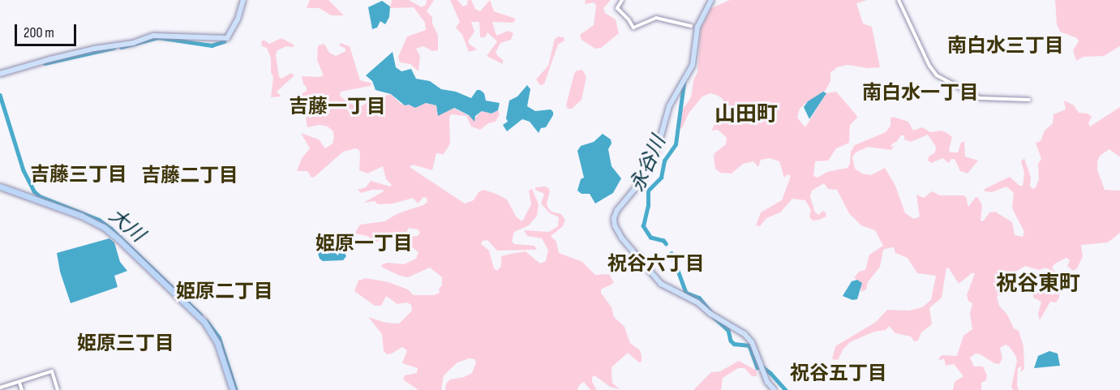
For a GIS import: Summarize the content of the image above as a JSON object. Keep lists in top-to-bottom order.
{
  "districts": [
    "南白水三丁目",
    "南白水一丁目",
    "吉藤一丁目",
    "山田町",
    "吉藤三丁目",
    "吉藤二丁目",
    "姫原一丁目",
    "祝谷六丁目",
    "祝谷東町",
    "姫原二丁目",
    "姫原三丁目",
    "祝谷五丁目"
  ],
  "water": ["永谷川", "大川"],
  "scale_bar": "200 m"
}
